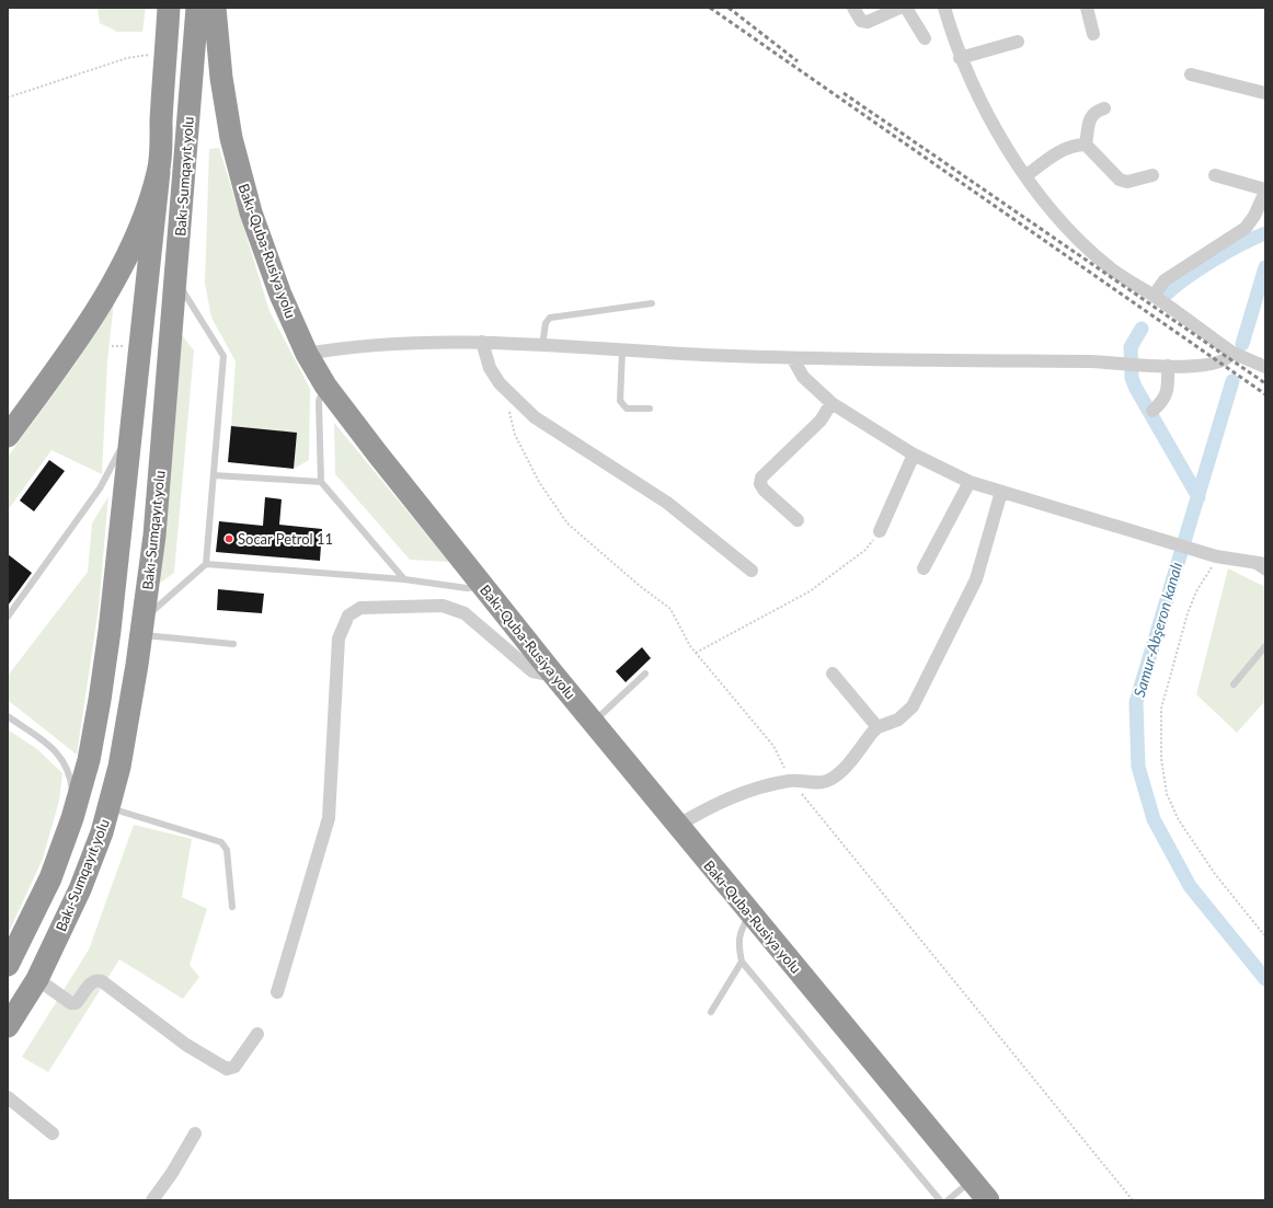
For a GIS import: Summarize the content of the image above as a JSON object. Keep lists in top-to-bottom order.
{
  "streets": {
    "highway": ["Bakı-Sumqayıt yolu", "Bakı-Quba-Rusiya yolu"]
  },
  "water": ["Samur-Abşeron kanalı"],
  "places": ["Socar Petrol 11"]
}
